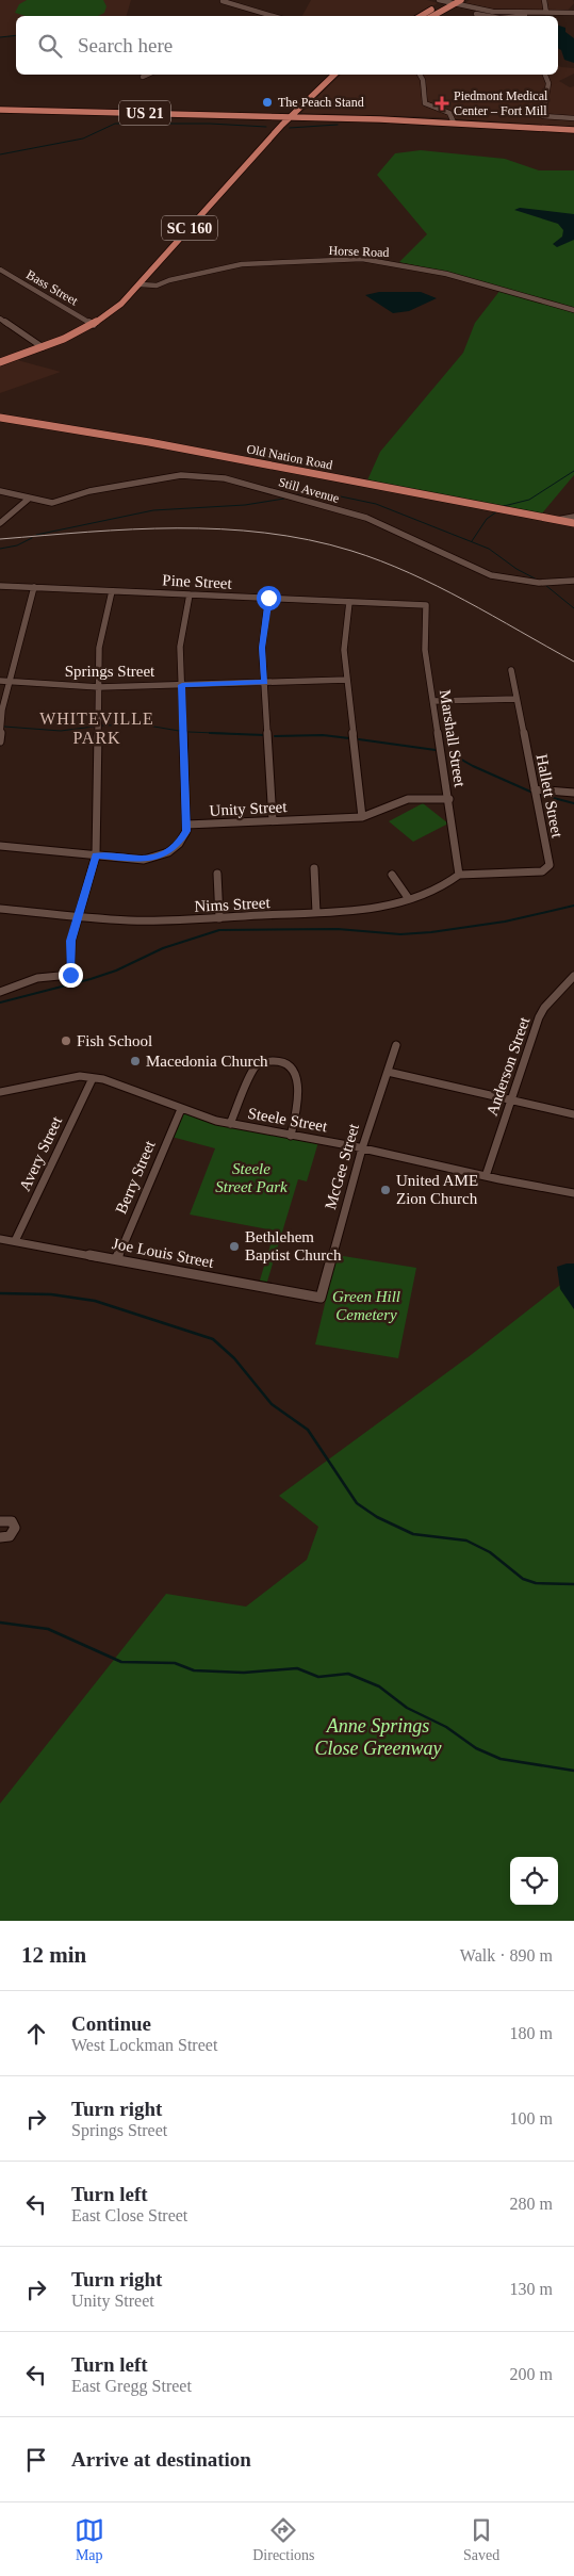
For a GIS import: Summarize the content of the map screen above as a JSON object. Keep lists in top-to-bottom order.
{
  "streets": {
    "main road": ["US 21", "SC 160", "Old Nation Road"],
    "street": [
      "Horse Road",
      "Bass Street",
      "Still Avenue",
      "Pine Street",
      "Springs Street",
      "Marshall Street",
      "Hallett Street",
      "Unity Street",
      "Nims Street",
      "Anderson Street",
      "Steele Street",
      "Avery Street",
      "McGee Street",
      "Berry Street",
      "Joe Louis Street"
    ]
  },
  "crossings": [
    ["US 21", "SC 160"],
    ["SC 160", "Horse Road"],
    ["SC 160", "Bass Street"],
    ["Pine Street", "Marshall Street"],
    ["Marshall Street", "Hallett Street"],
    ["Marshall Street", "Unity Street"],
    ["Marshall Street", "Nims Street"],
    ["Hallett Street", "Nims Street"],
    ["Anderson Street", "Steele Street"],
    ["Steele Street", "Avery Street"],
    ["Steele Street", "McGee Street"],
    ["Steele Street", "Berry Street"],
    ["Avery Street", "Joe Louis Street"],
    ["McGee Street", "Joe Louis Street"],
    ["Berry Street", "Joe Louis Street"]
  ],
  "districts": ["WHITEVILLE PARK"],
  "parks": ["Steele Street Park", "Green Hill Cemetery", "Anne Springs Close Greenway"],
  "places": {
    "other": [
      "The Peach Stand",
      "Fish School",
      "Macedonia Church",
      "United AME Zion Church",
      "Bethlehem Baptist Church"
    ],
    "health": ["Piedmont Medical Center – Fort Mill"]
  },
  "page": {
    "search": "Search here",
    "heading": ["12 min", "Walk · 890 m"],
    "list": [
      ["Continue", "West Lockman Street", "180 m"],
      ["Turn right", "Springs Street", "100 m"],
      ["Turn left", "East Close Street", "280 m"],
      ["Turn right", "Unity Street", "130 m"],
      ["Turn left", "East Gregg Street", "200 m"],
      "Arrive at destination"
    ],
    "nav": ["Map", "Directions", "Saved"]
  }
}
